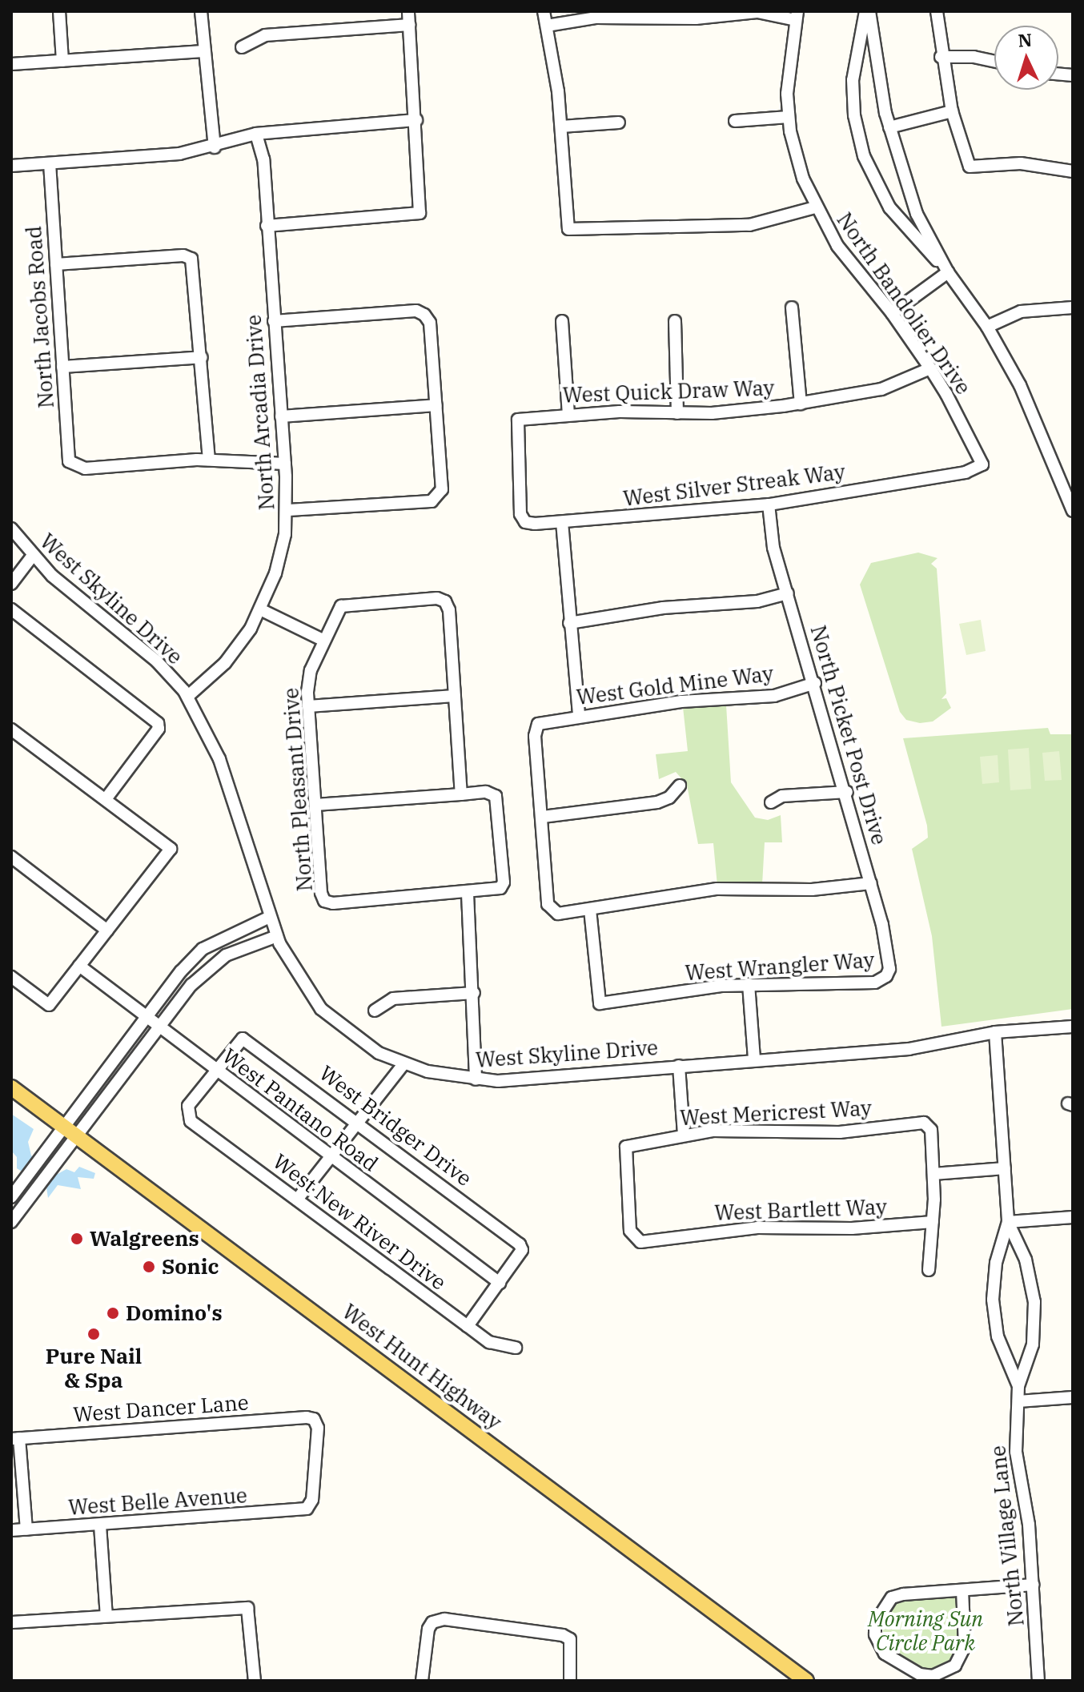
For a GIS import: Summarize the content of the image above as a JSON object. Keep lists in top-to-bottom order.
{
  "streets": {
    "main road": ["West Hunt Highway"],
    "street": [
      "North Bandolier Drive",
      "North Jacobs Road",
      "West Quick Draw Way",
      "North Arcadia Drive",
      "West Silver Streak Way",
      "West Skyline Drive",
      "West Gold Mine Way",
      "North Picket Post Drive",
      "North Pleasant Drive",
      "West Wrangler Way",
      "West Pantano Road",
      "West Mericrest Way",
      "West Bridger Drive",
      "West Bartlett Way",
      "West New River Drive",
      "West Dancer Lane",
      "West Belle Avenue",
      "North Village Lane"
    ]
  },
  "crossings": [
    ["North Bandolier Drive", "West Quick Draw Way"],
    ["North Bandolier Drive", "West Silver Streak Way"],
    ["West Quick Draw Way", "West Silver Streak Way"],
    ["North Arcadia Drive", "West Skyline Drive"],
    ["West Silver Streak Way", "North Picket Post Drive"],
    ["West Skyline Drive", "North Village Lane"],
    ["West Gold Mine Way", "North Picket Post Drive"],
    ["North Picket Post Drive", "West Wrangler Way"],
    ["West Pantano Road", "West Bridger Drive"],
    ["West Pantano Road", "West New River Drive"],
    ["West Mericrest Way", "West Bartlett Way"],
    ["West Bridger Drive", "West New River Drive"],
    ["West Dancer Lane", "West Belle Avenue"]
  ],
  "parks": ["Morning Sun Circle Park"],
  "places": [
    "Walgreens",
    "Sonic",
    "Domino's",
    "Pure Nail & Spa"
  ],
  "north": "top"
}
